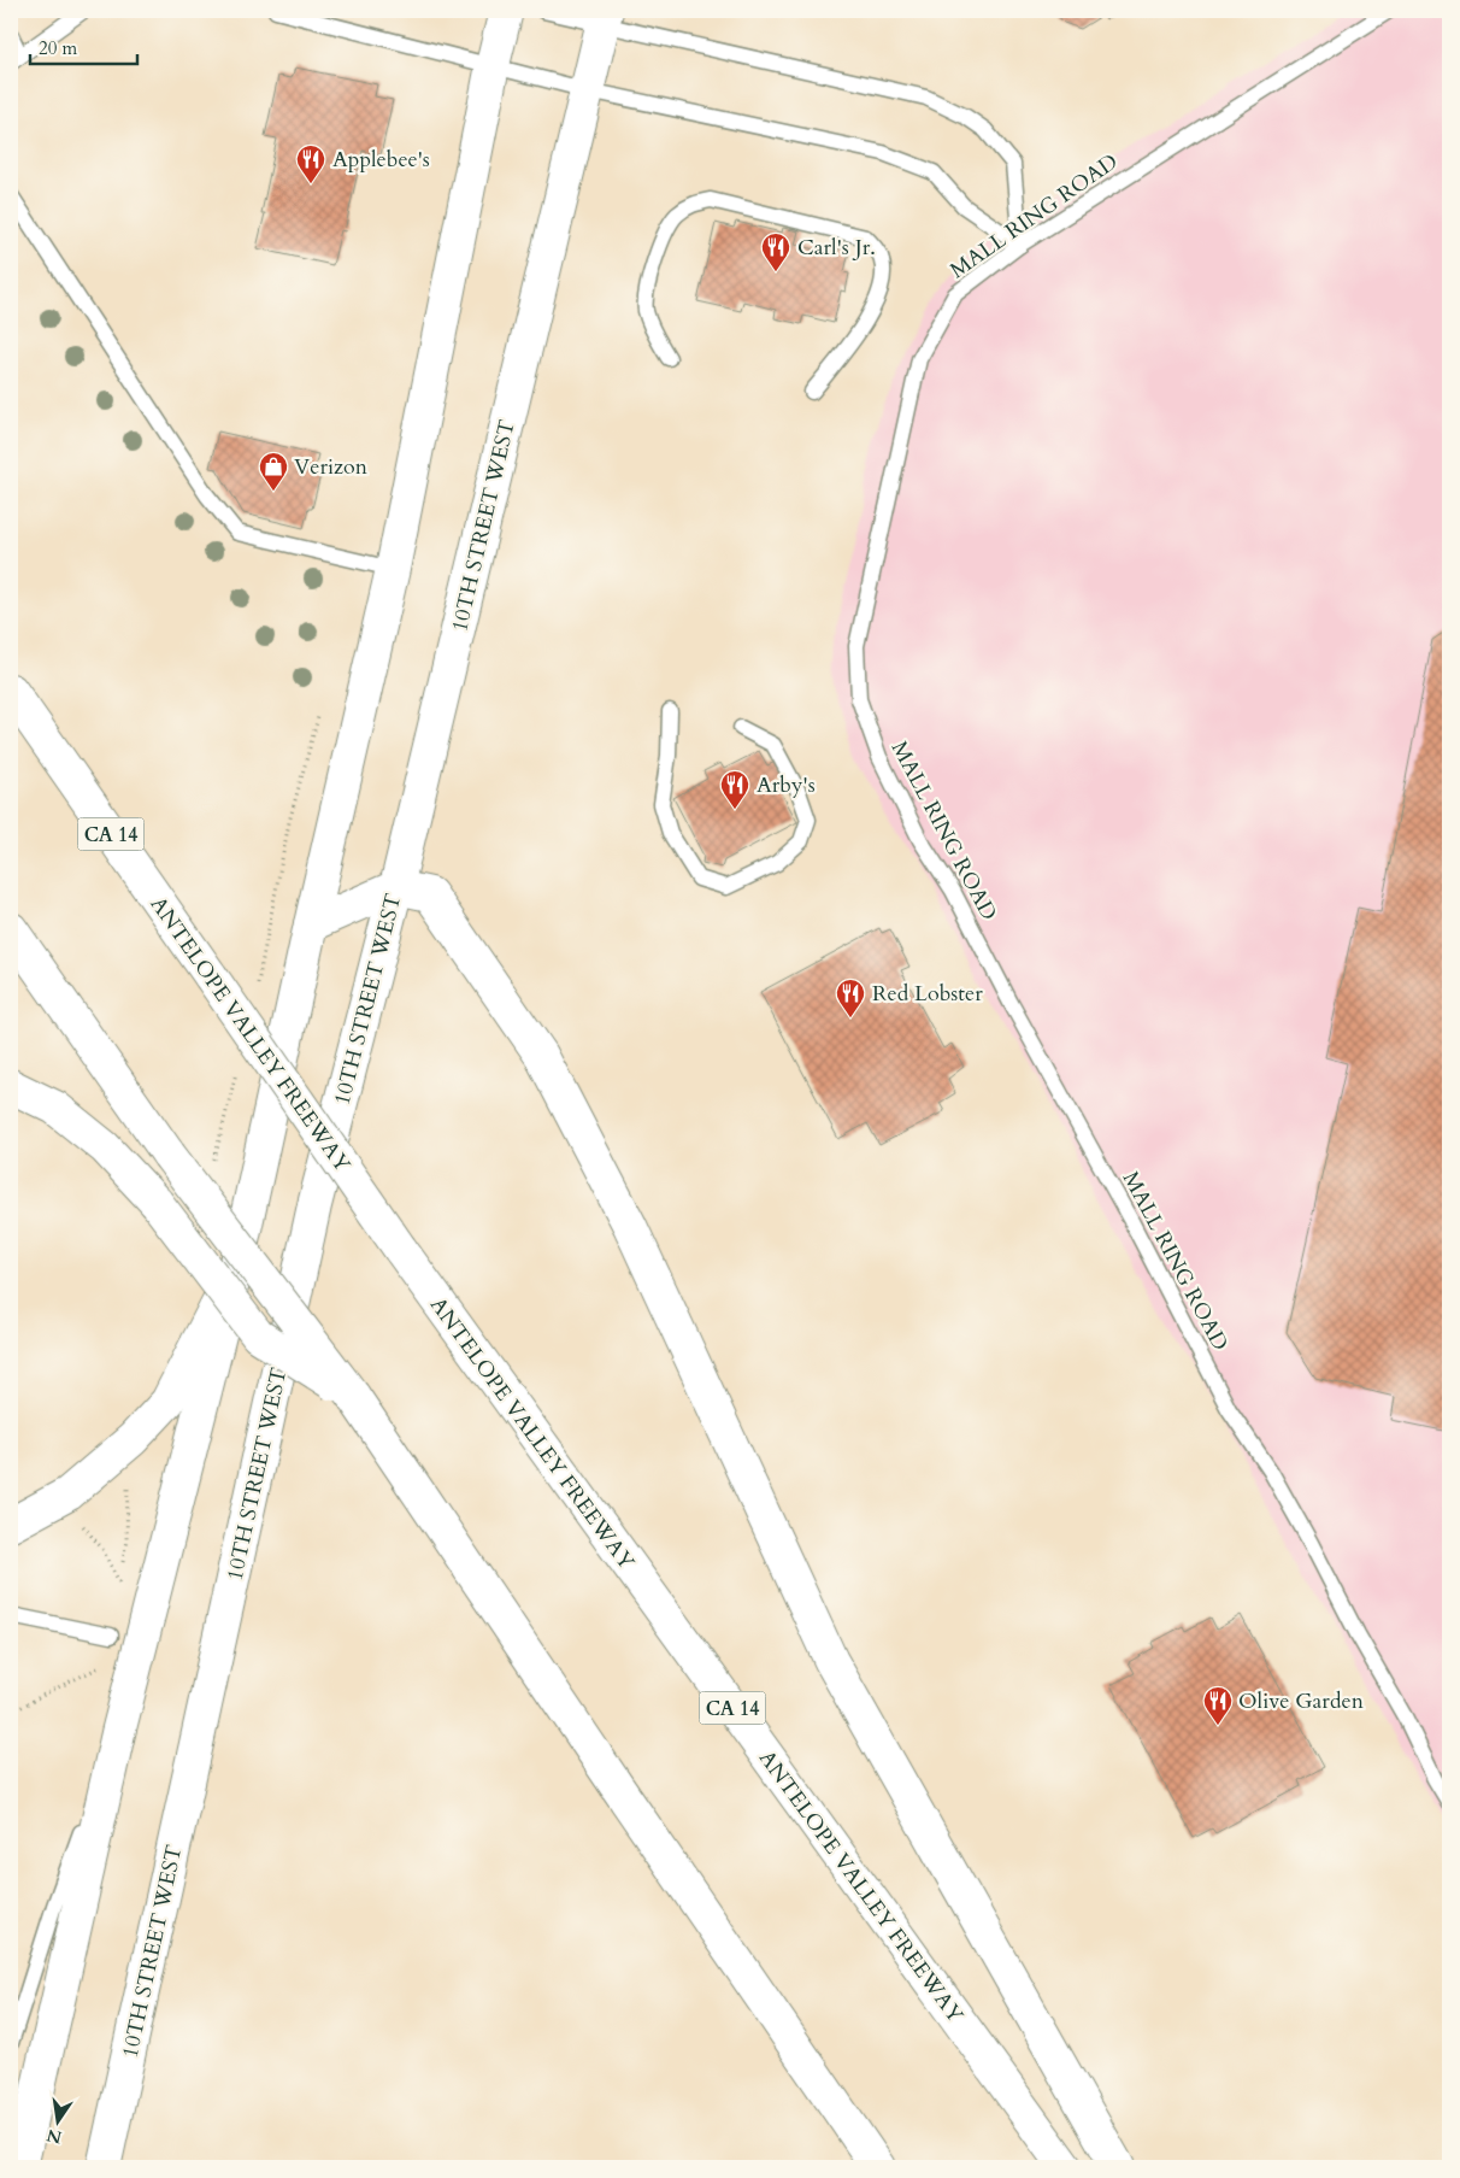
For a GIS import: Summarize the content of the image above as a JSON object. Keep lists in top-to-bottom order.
{
  "streets": {
    "main road": ["10TH STREET WEST", "CA 14", "ANTELOPE VALLEY FREEWAY"],
    "lane": ["MALL RING ROAD"]
  },
  "places": {
    "restaurant": [
      "Applebee's",
      "Carl's Jr.",
      "Arby's",
      "Red Lobster",
      "Olive Garden"
    ],
    "shop": ["Verizon"]
  },
  "scale_bar": "20 m",
  "north": "bottom"
}
